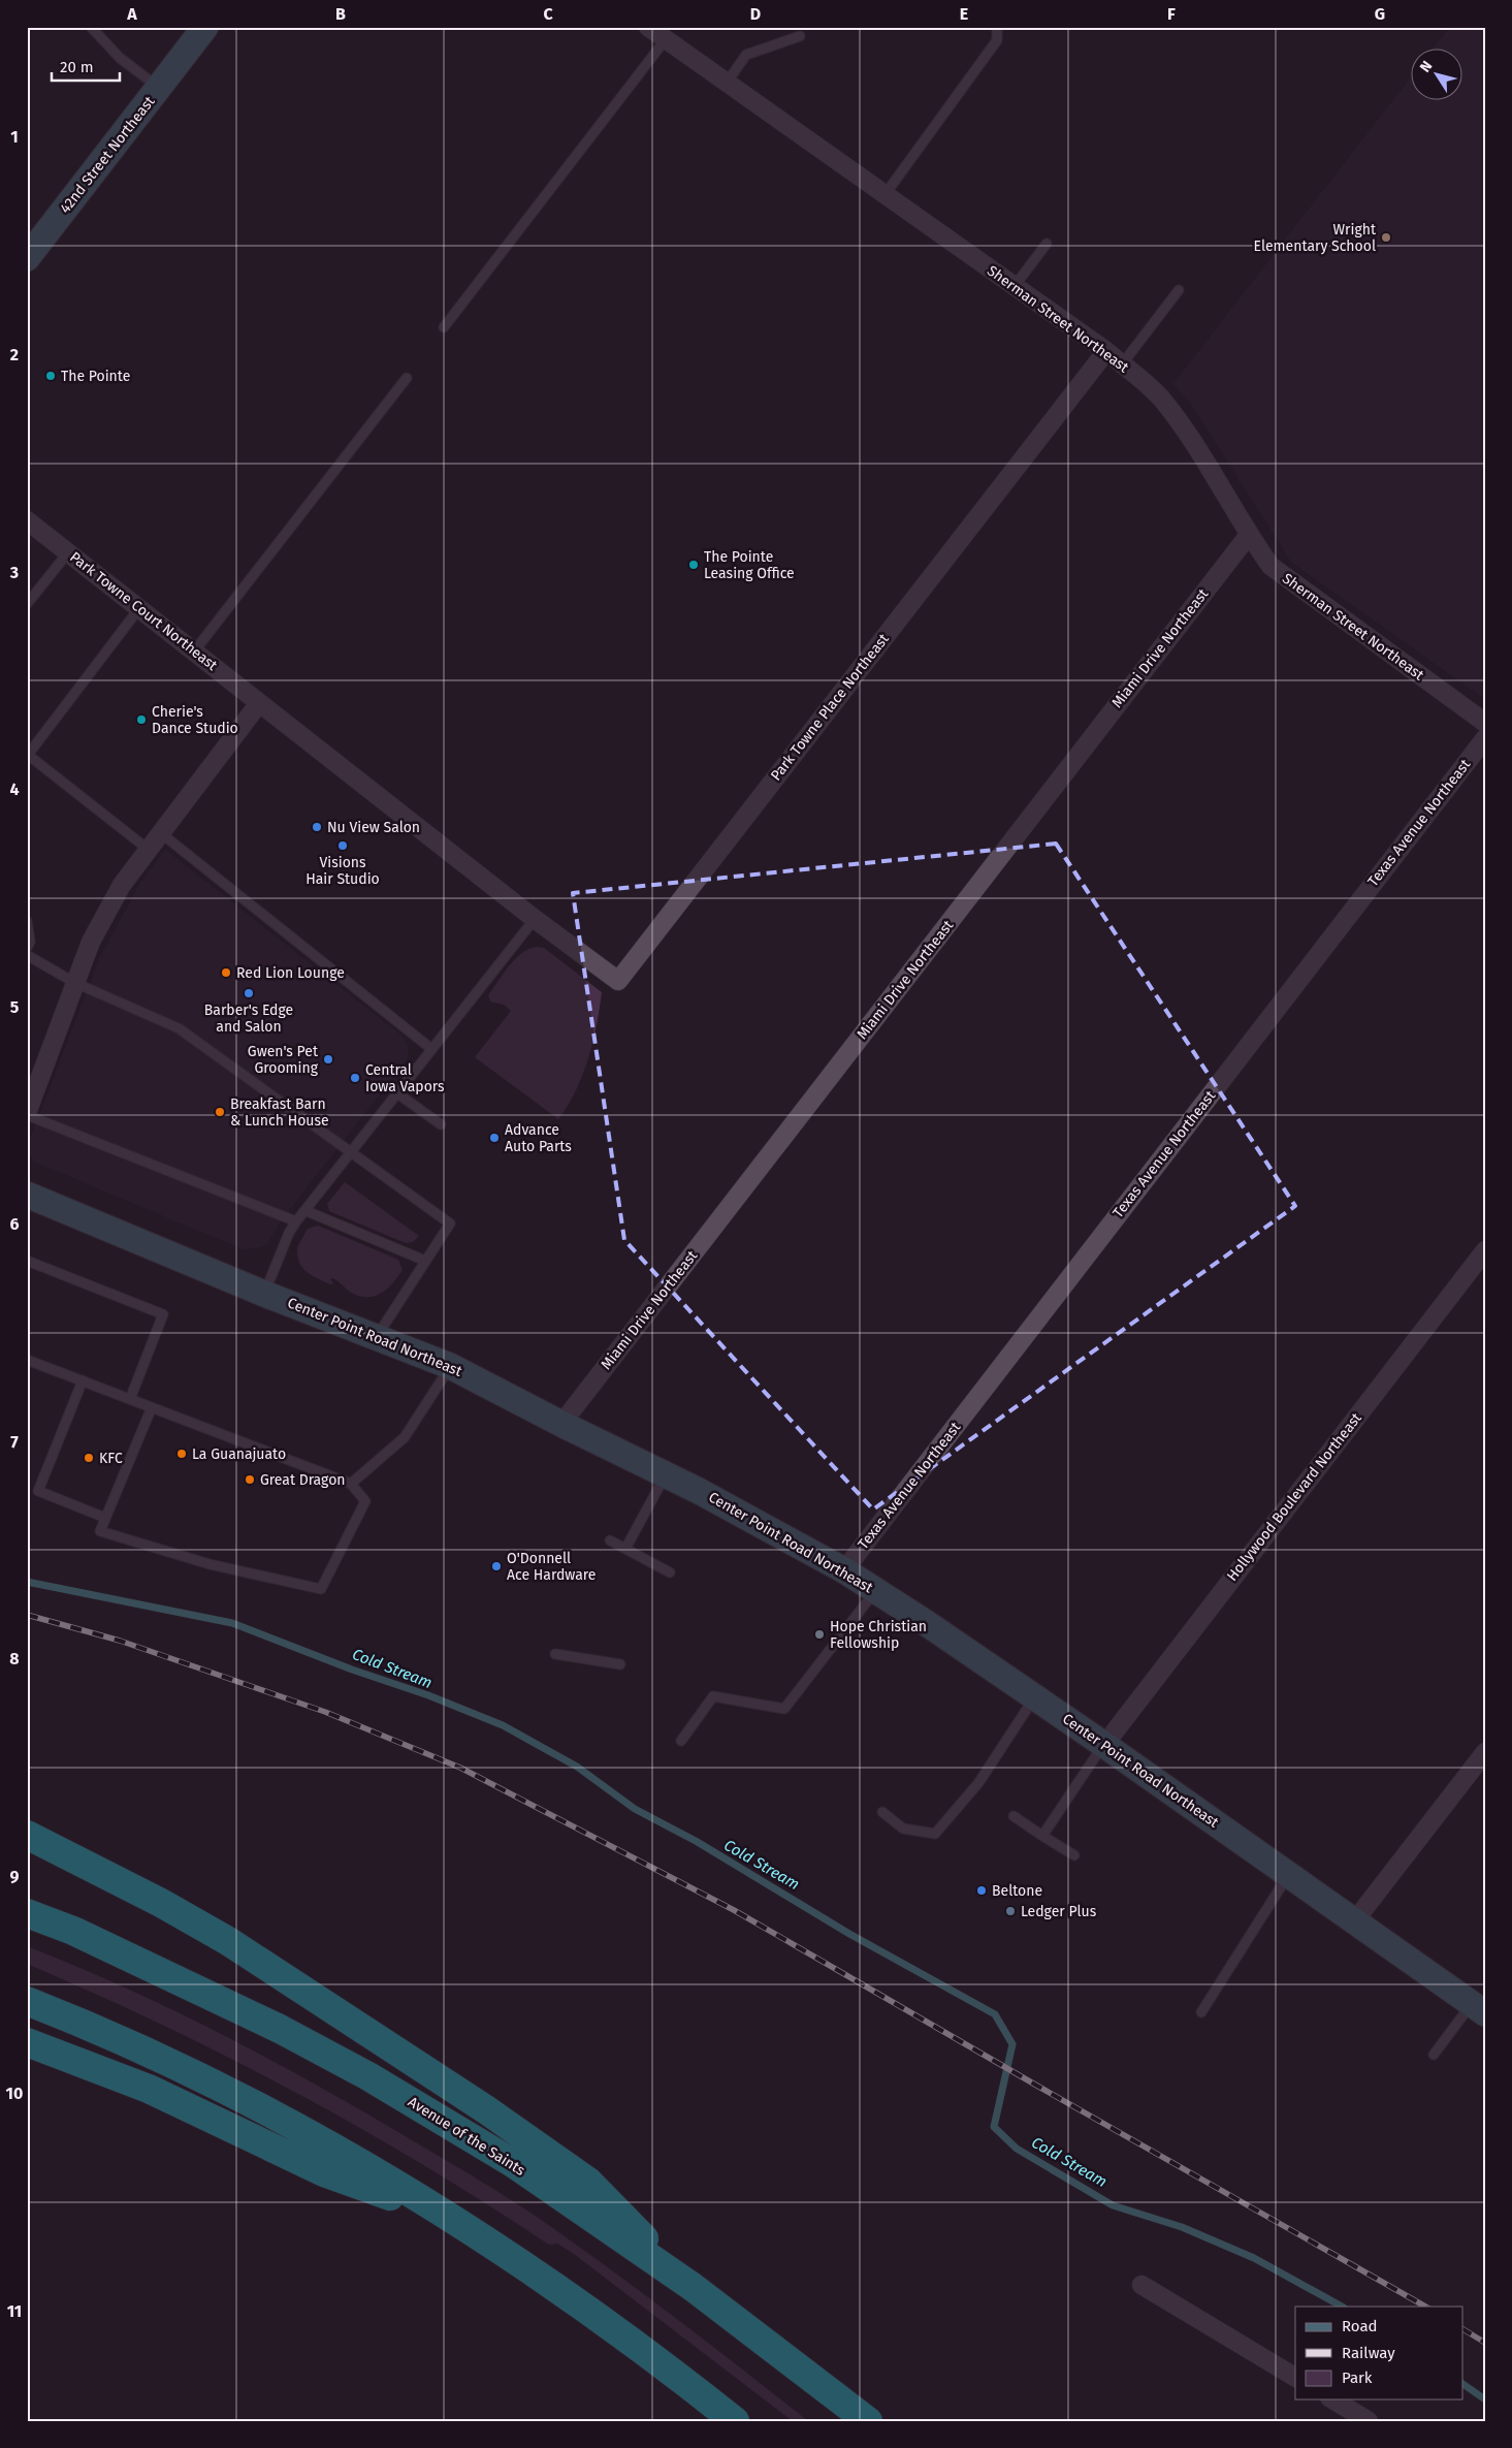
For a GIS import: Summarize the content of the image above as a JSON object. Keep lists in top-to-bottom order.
{
  "streets": {
    "highway": ["Avenue of the Saints"],
    "main road": ["42nd Street Northeast", "Center Point Road Northeast"],
    "street": [
      "Sherman Street Northeast",
      "Park Towne Court Northeast",
      "Miami Drive Northeast",
      "Park Towne Place Northeast",
      "Texas Avenue Northeast",
      "Hollywood Boulevard Northeast"
    ]
  },
  "crossings": [
    ["Sherman Street Northeast", "Miami Drive Northeast"],
    ["Sherman Street Northeast", "Park Towne Place Northeast"],
    ["Park Towne Court Northeast", "Park Towne Place Northeast"],
    ["Miami Drive Northeast", "Center Point Road Northeast"],
    ["Texas Avenue Northeast", "Center Point Road Northeast"],
    ["Center Point Road Northeast", "Hollywood Boulevard Northeast"]
  ],
  "water": ["Cold Stream"],
  "places": [
    "Wright Elementary School",
    "The Pointe",
    "The Pointe Leasing Office",
    "Cherie's Dance Studio",
    "Nu View Salon",
    "Visions Hair Studio",
    "Red Lion Lounge",
    "Barber's Edge and Salon",
    "Gwen's Pet Grooming",
    "Central Iowa Vapors",
    "Breakfast Barn & Lunch House",
    "Advance Auto Parts",
    "La Guanajuato",
    "KFC",
    "Great Dragon",
    "O'Donnell Ace Hardware",
    "Hope Christian Fellowship",
    "Beltone",
    "Ledger Plus"
  ],
  "legend": ["Road", "Railway", "Park"],
  "scale_bar": "20 m",
  "north": "top left",
  "grid": {
    "columns": [
      "A",
      "B",
      "C",
      "D",
      "E",
      "F",
      "G"
    ],
    "rows": [
      "1",
      "2",
      "3",
      "4",
      "5",
      "6",
      "7",
      "8",
      "9",
      "10",
      "11"
    ]
  }
}
